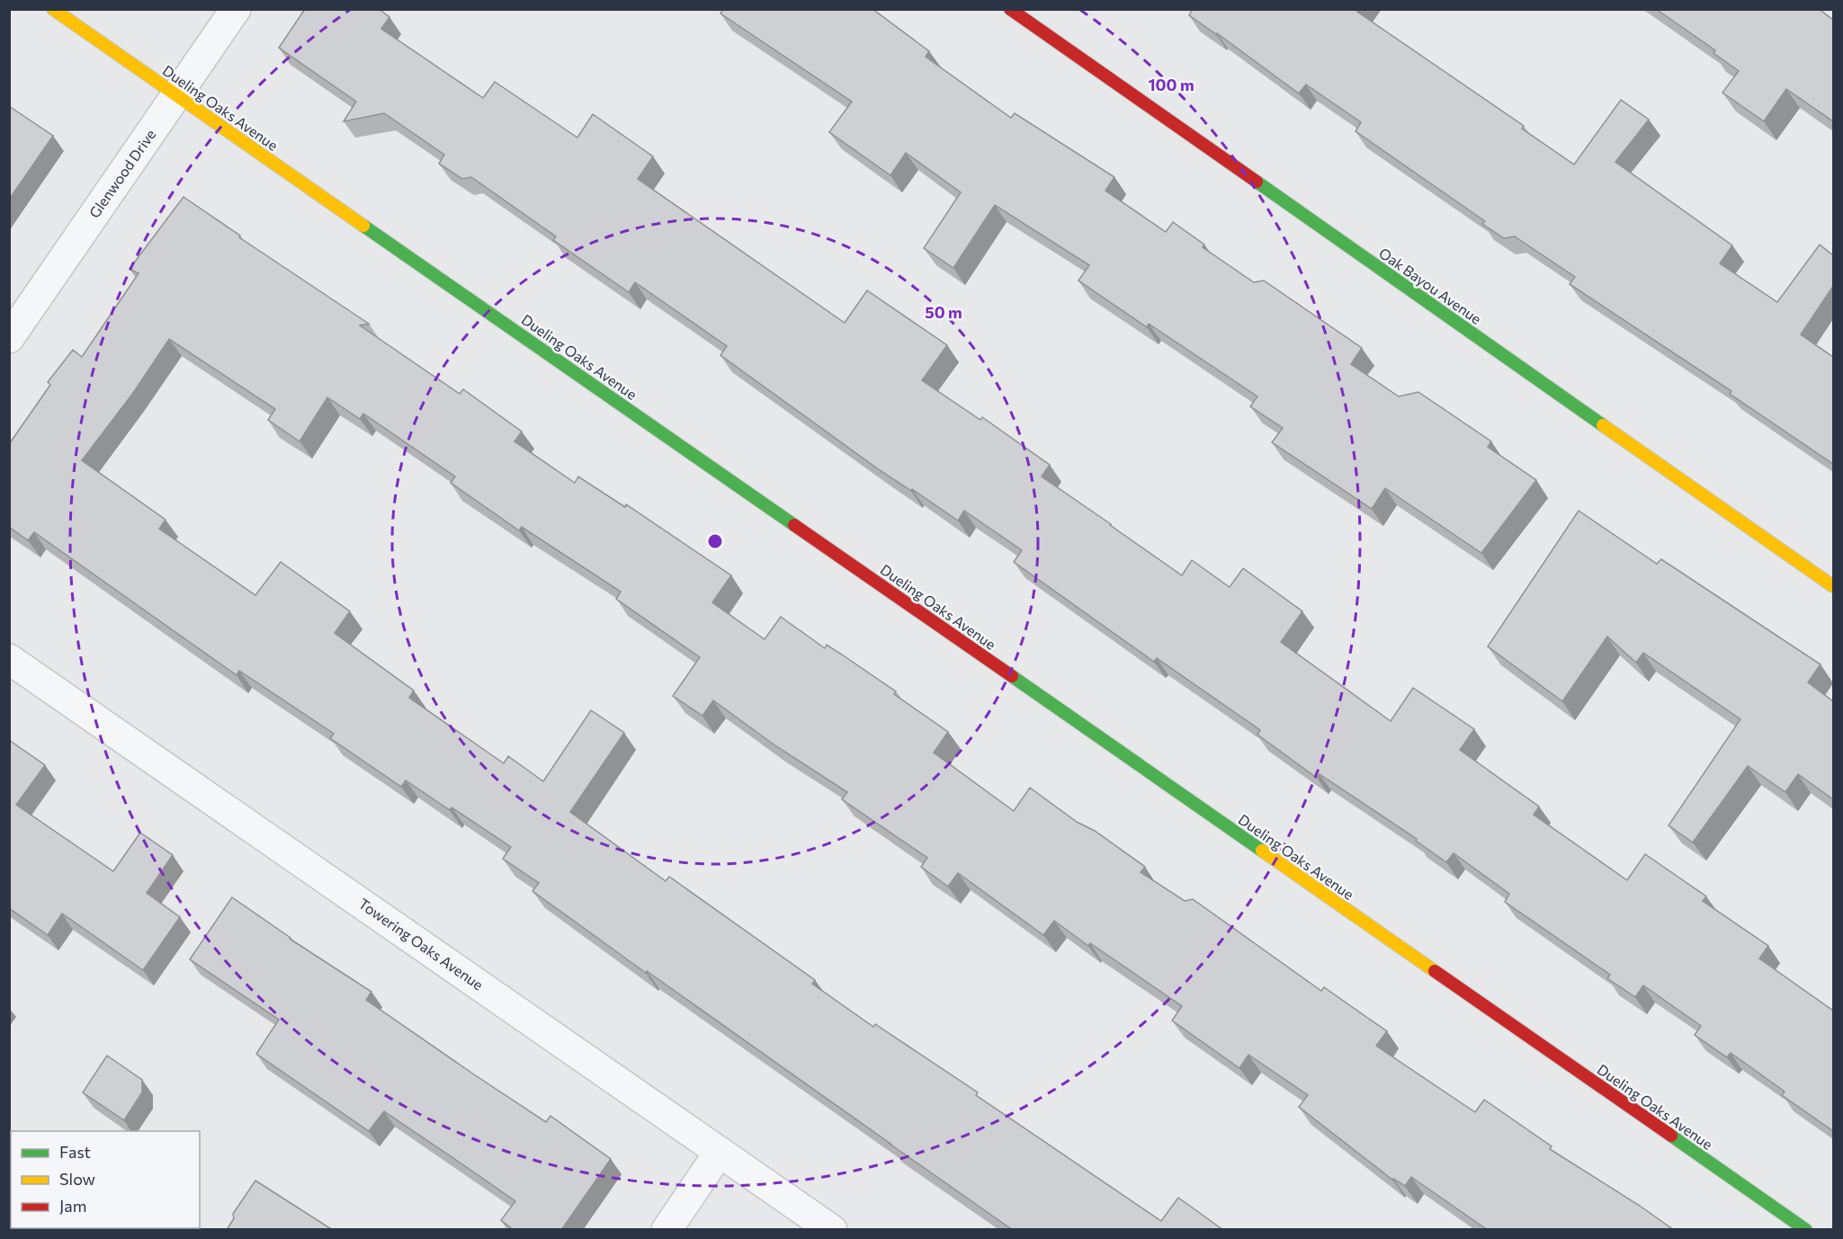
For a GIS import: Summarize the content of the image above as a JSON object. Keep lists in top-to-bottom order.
{
  "streets": {
    "street": [
      "Dueling Oaks Avenue",
      "Glenwood Drive",
      "Oak Bayou Avenue",
      "Towering Oaks Avenue"
    ]
  },
  "crossings": [
    ["Dueling Oaks Avenue", "Glenwood Drive"]
  ],
  "legend": ["Fast", "Slow", "Jam"],
  "rings": ["100 m", "50 m"]
}
